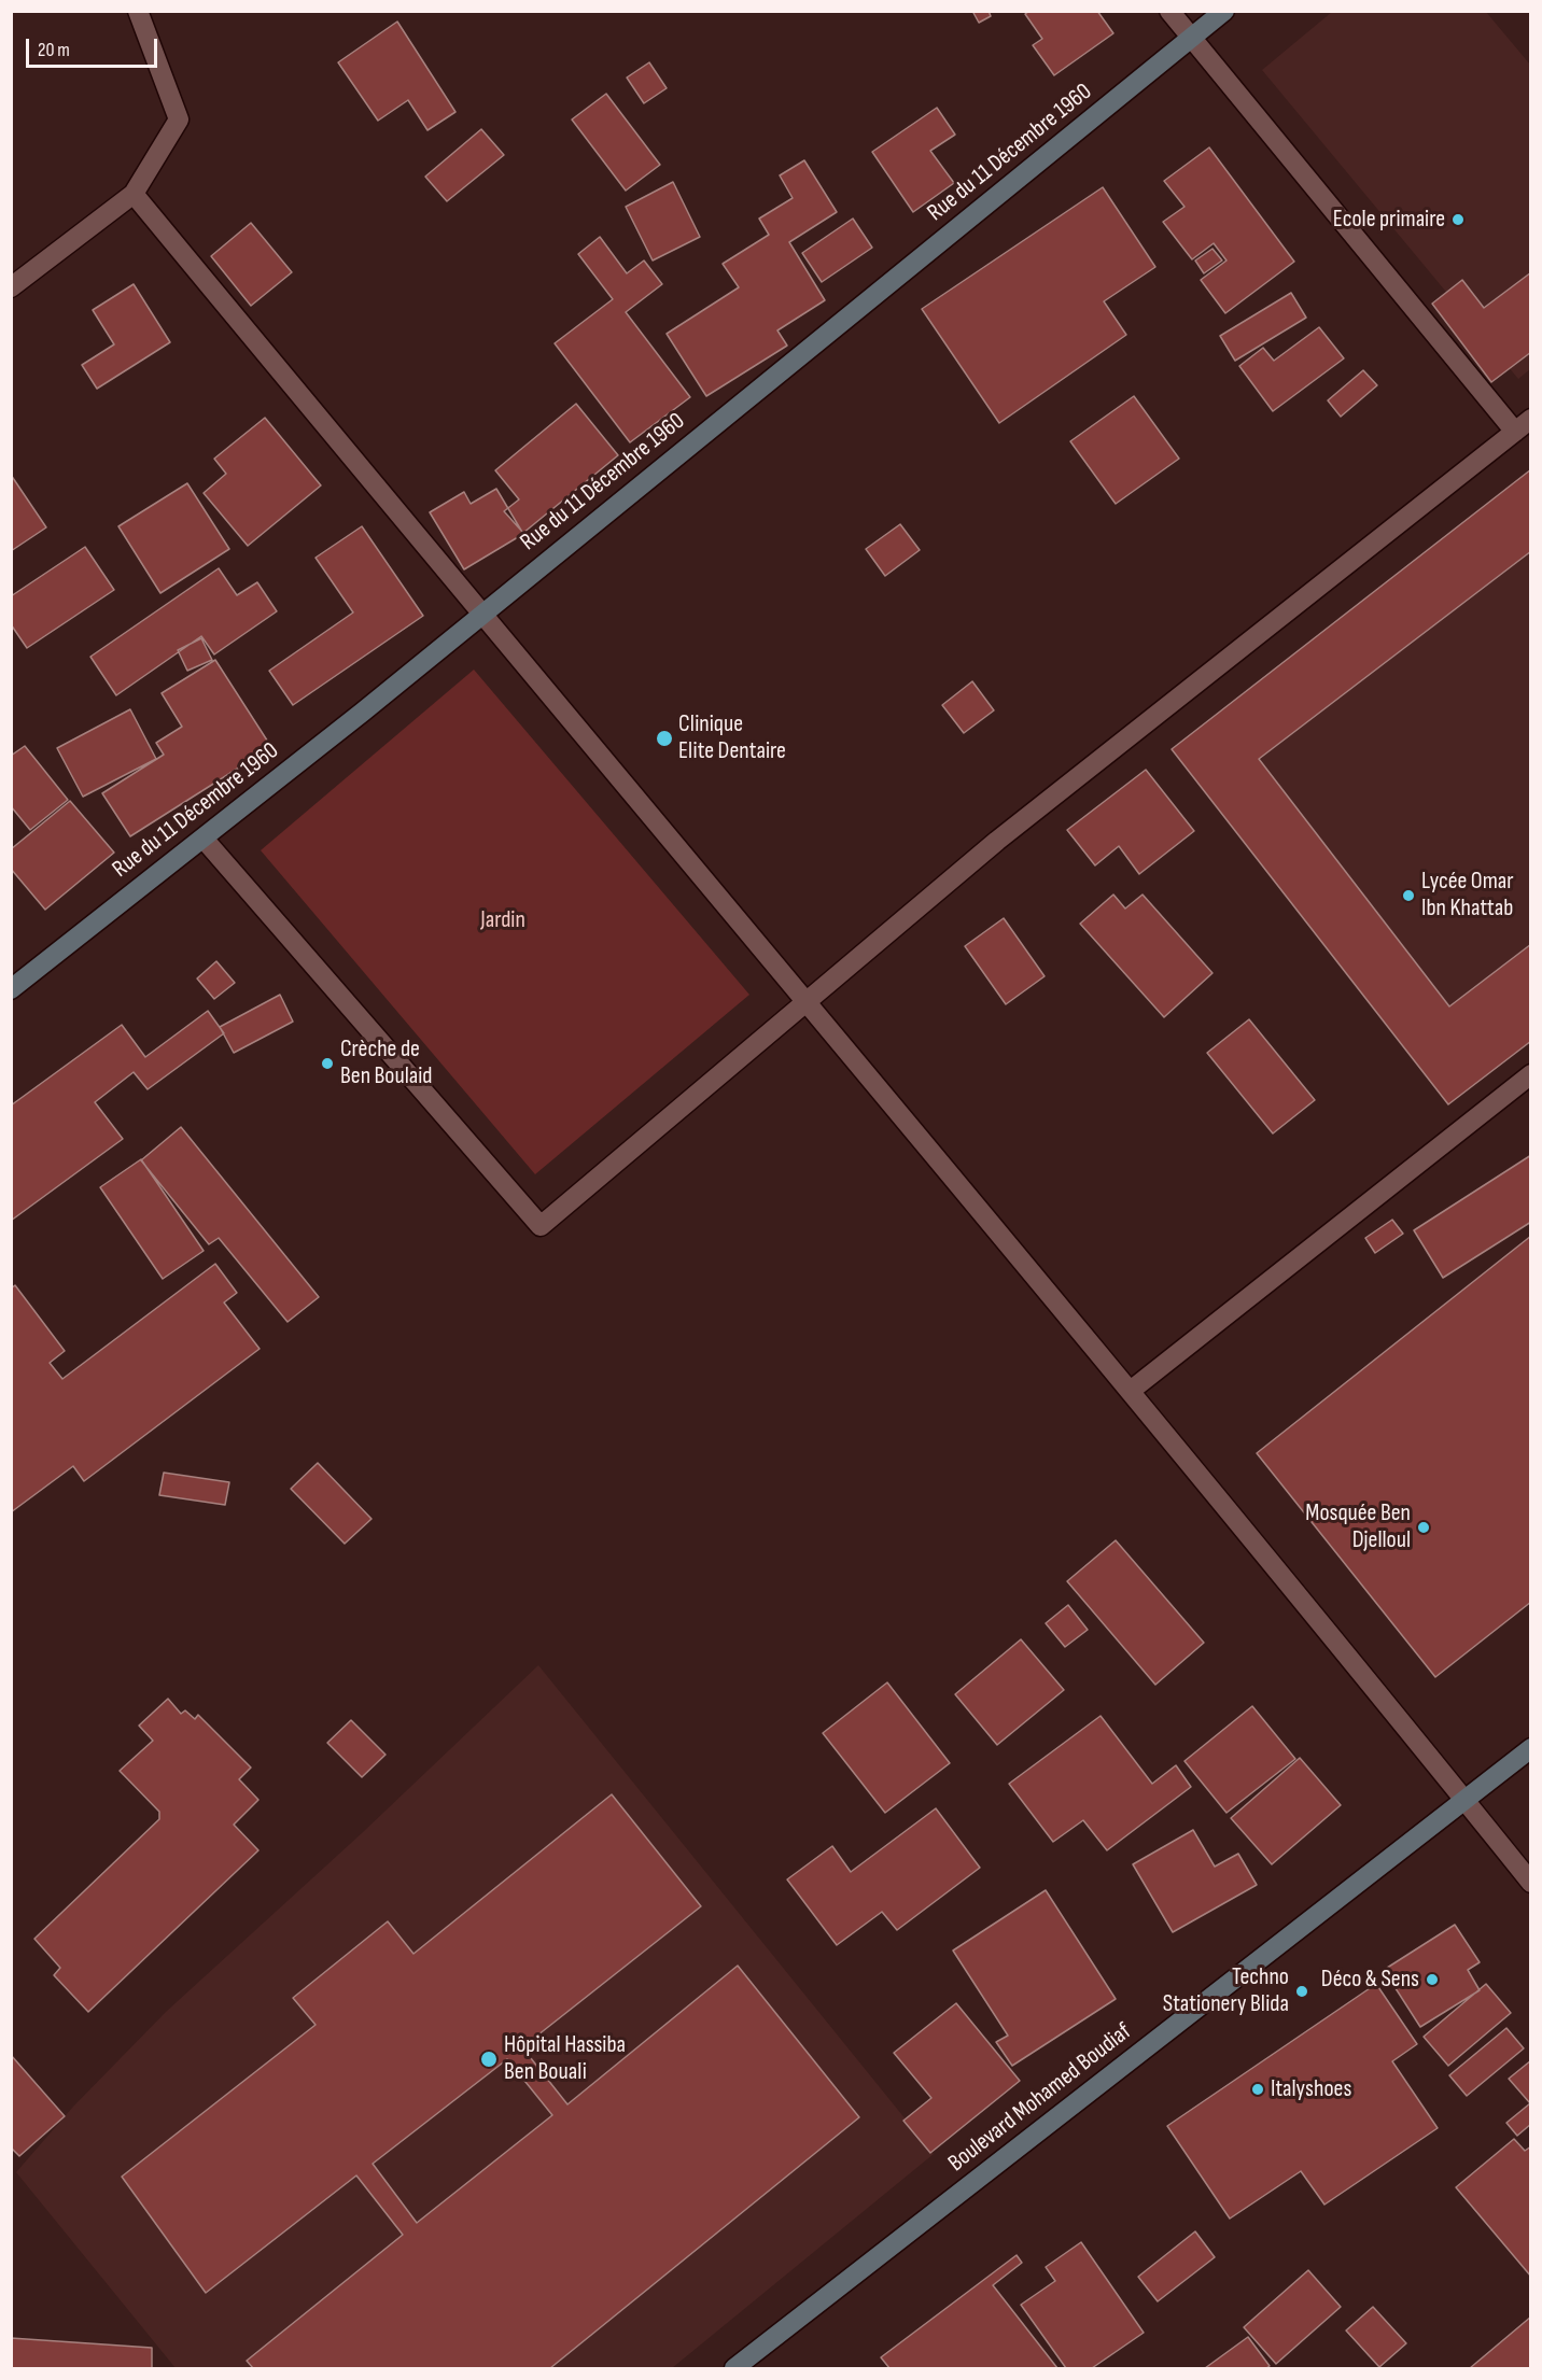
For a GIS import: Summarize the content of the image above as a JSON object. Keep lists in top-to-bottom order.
{
  "streets": {
    "main road": ["Rue du 11 Décembre 1960", "Boulevard Mohamed Boudiaf"]
  },
  "parks": ["Jardin"],
  "places": [
    "Ecole primaire",
    "Clinique Elite Dentaire",
    "Lycée Omar Ibn Khattab",
    "Crèche de Ben Boulaid",
    "Mosquée Ben Djelloul",
    "Déco & Sens",
    "Techno Stationery Blida",
    "Hôpital Hassiba Ben Bouali",
    "Italyshoes"
  ],
  "scale_bar": "20 m"
}
